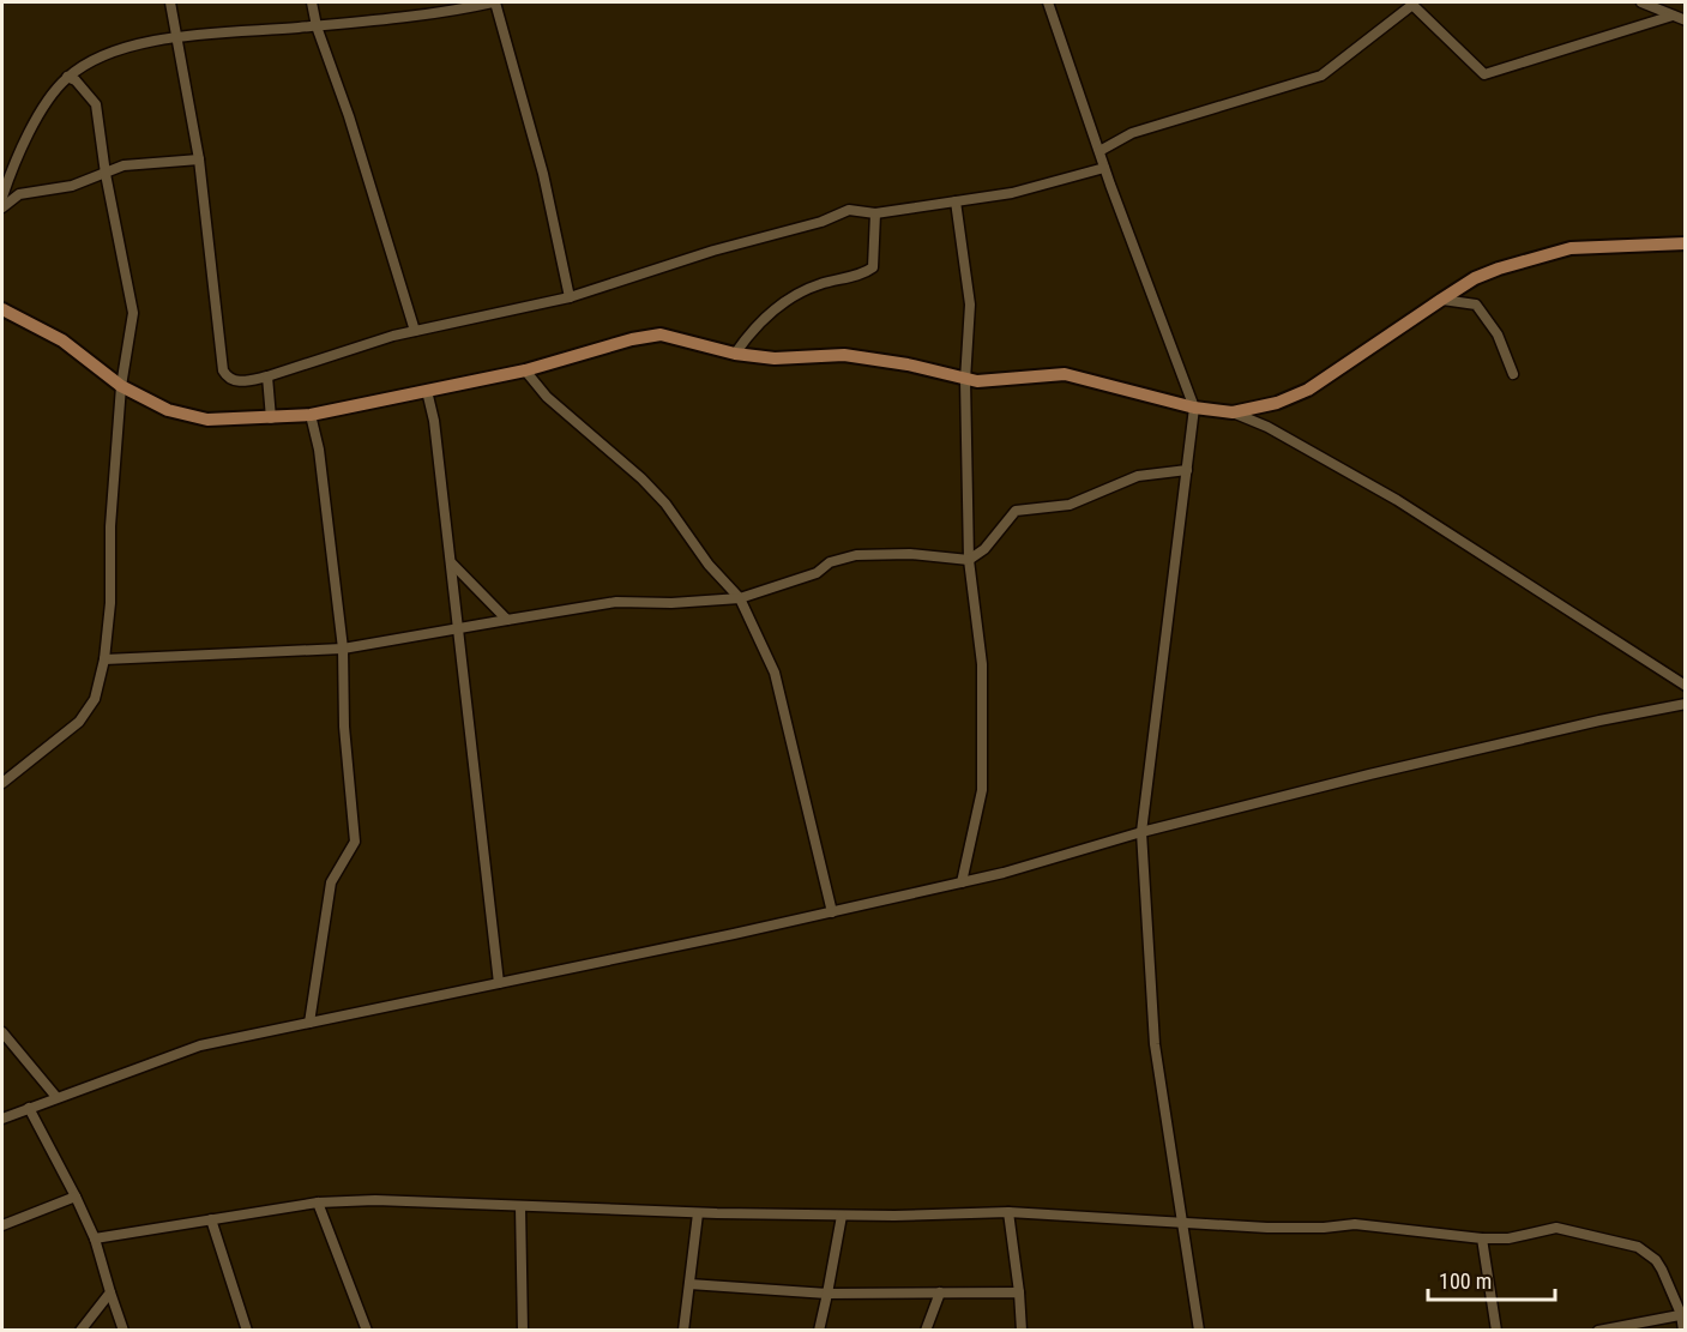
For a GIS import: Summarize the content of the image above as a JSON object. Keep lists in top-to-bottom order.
{
  "scale_bar": "100 m"
}
